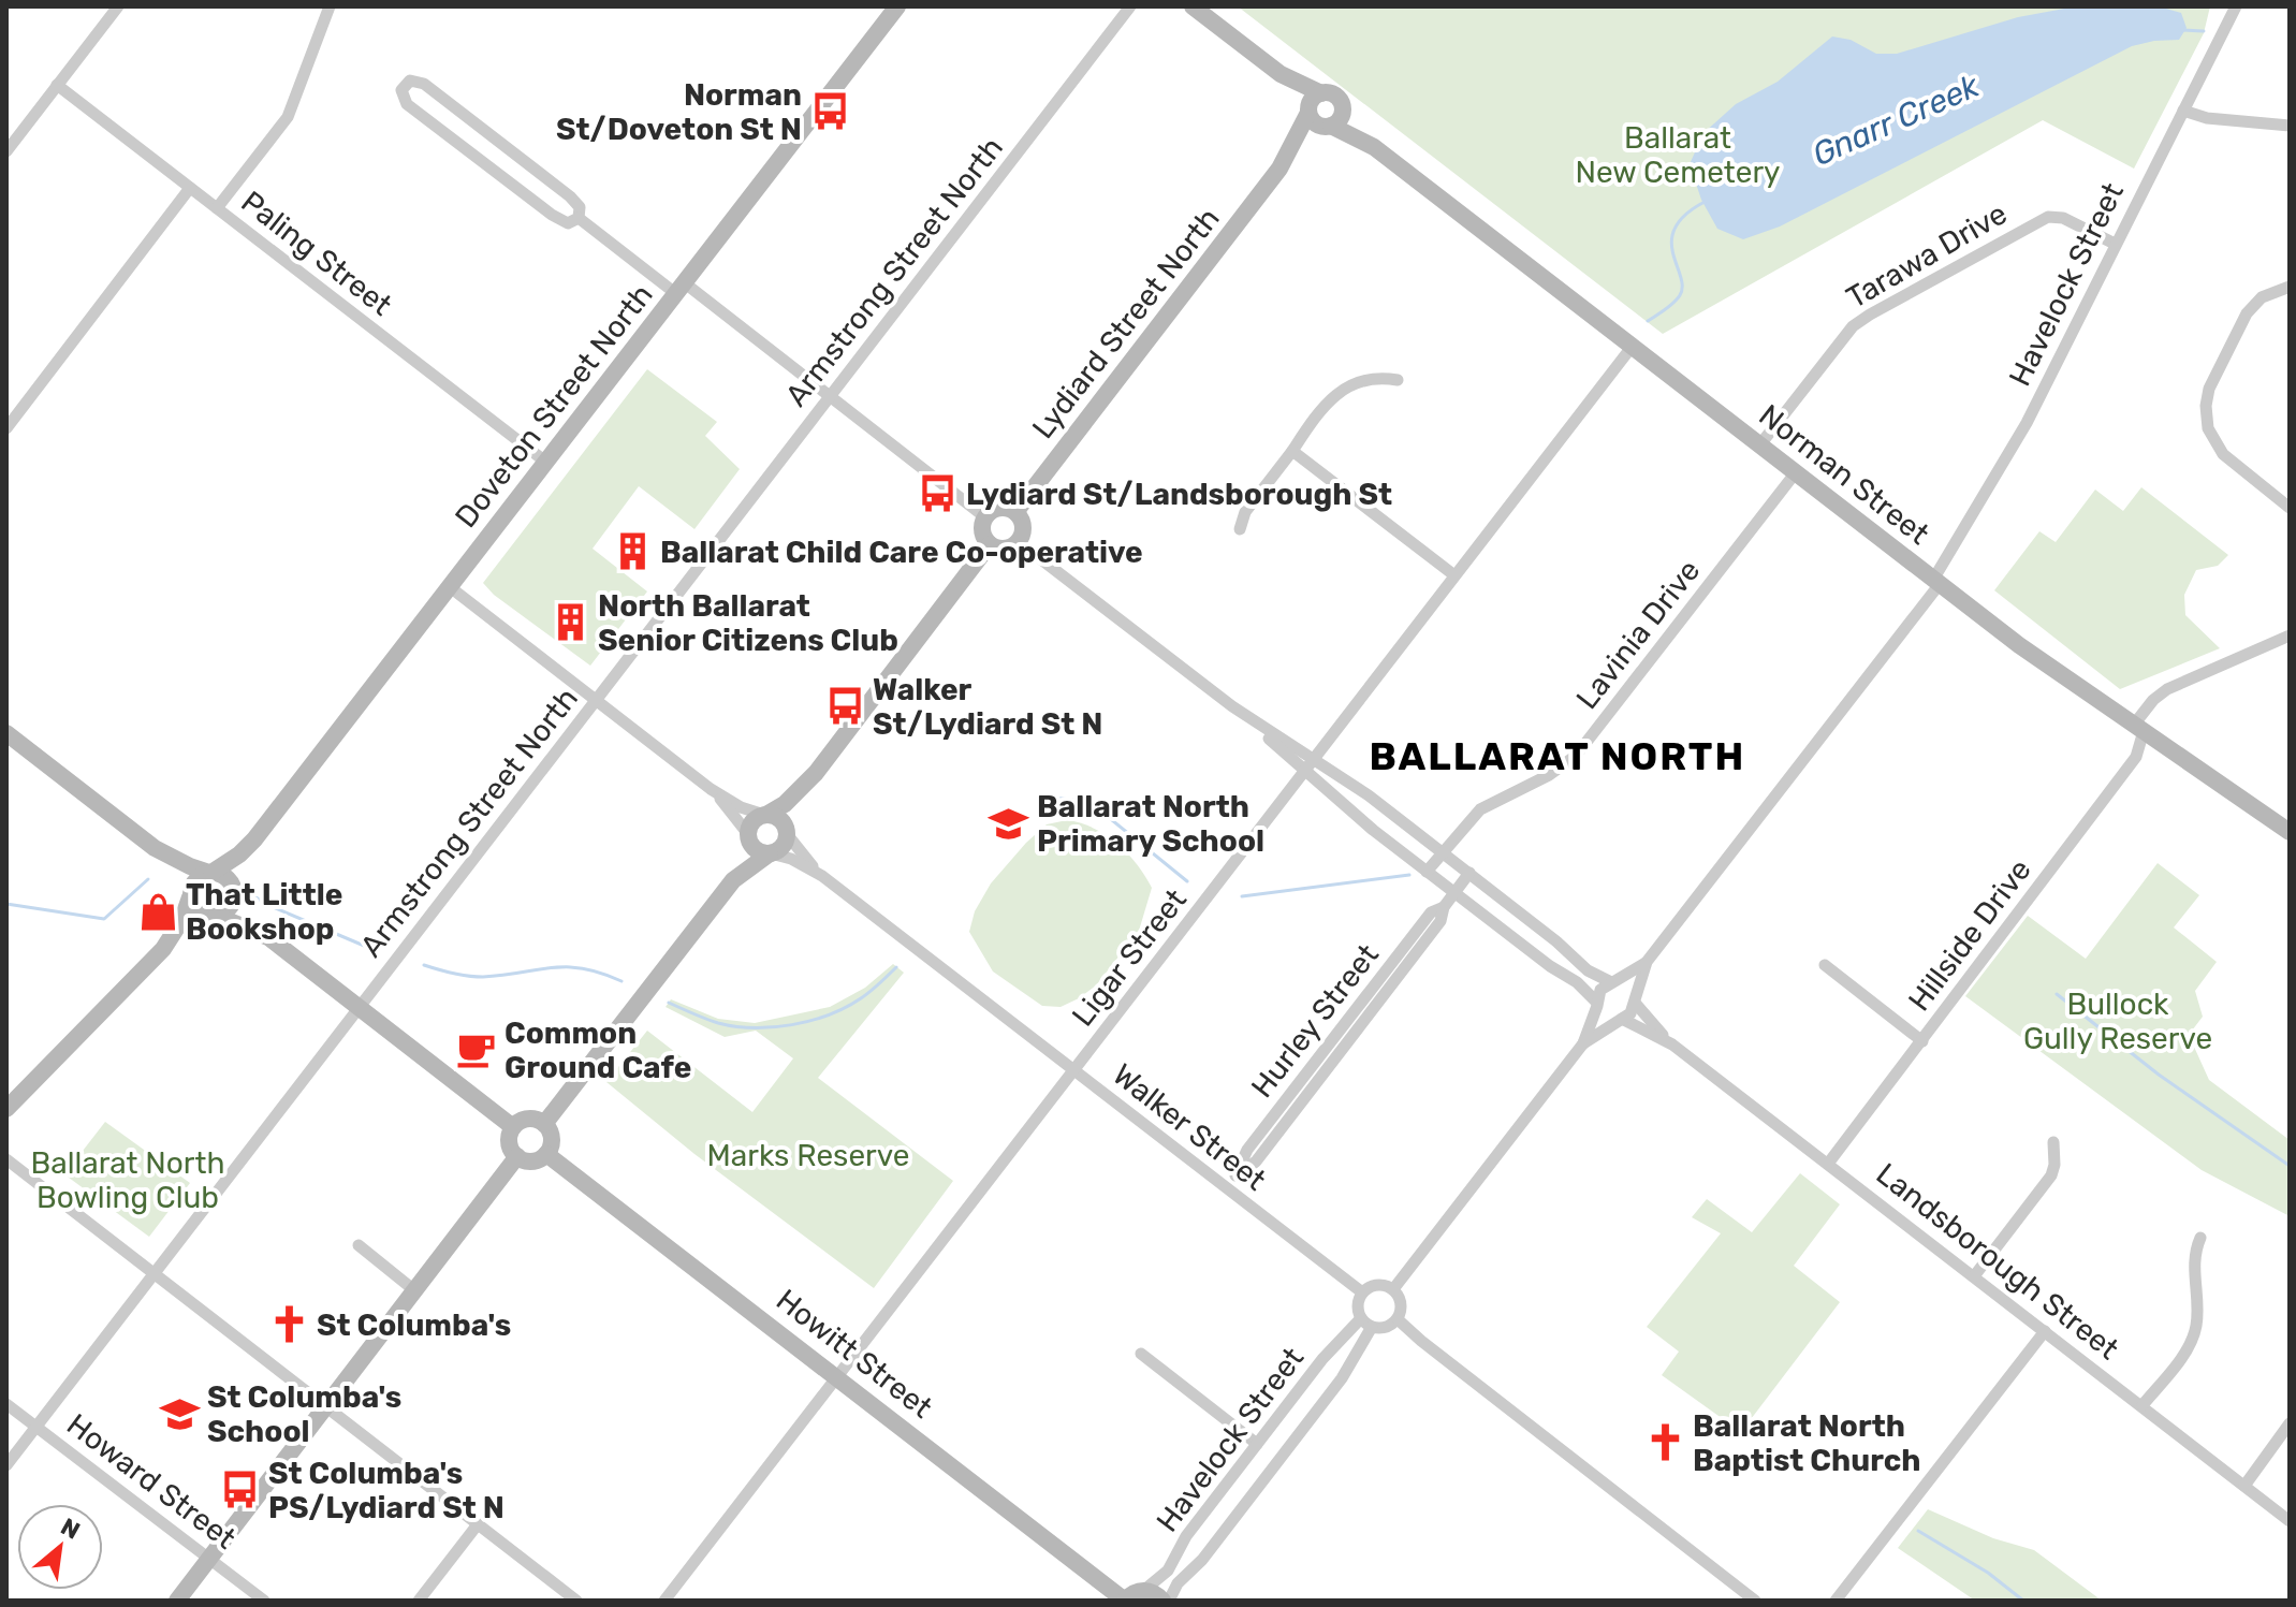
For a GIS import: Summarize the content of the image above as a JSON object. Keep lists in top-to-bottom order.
{
  "streets": {
    "street": [
      "Paling Street",
      "Tarawa Drive",
      "Armstrong Street North",
      "Havelock Street",
      "Lydiard Street North",
      "Doveton Street North",
      "Norman Street",
      "Lavinia Drive",
      "Hillside Drive",
      "Ligar Street",
      "Hurley Street",
      "Walker Street",
      "Landsborough Street",
      "Howitt Street",
      "Howard Street"
    ]
  },
  "crossings": [
    ["Paling Street", "Doveton Street North"],
    ["Tarawa Drive", "Havelock Street"],
    ["Tarawa Drive", "Norman Street"],
    ["Armstrong Street North", "Howard Street"],
    ["Havelock Street", "Norman Street"],
    ["Havelock Street", "Walker Street"],
    ["Havelock Street", "Landsborough Street"],
    ["Lydiard Street North", "Norman Street"],
    ["Norman Street", "Lavinia Drive"],
    ["Norman Street", "Hillside Drive"],
    ["Norman Street", "Ligar Street"],
    ["Hillside Drive", "Landsborough Street"],
    ["Ligar Street", "Walker Street"],
    ["Ligar Street", "Howitt Street"],
    ["Hurley Street", "Walker Street"]
  ],
  "districts": ["BALLARAT NORTH"],
  "water": ["Gnarr Creek"],
  "parks": [
    "Ballarat New Cemetery",
    "Bullock Gully Reserve",
    "Marks Reserve",
    "Ballarat North Bowling Club"
  ],
  "places": {
    "bus stop": [
      "Norman St/Doveton St N",
      "Lydiard St/Landsborough St",
      "Walker St/Lydiard St N",
      "St Columba's PS/Lydiard St N"
    ],
    "building": ["Ballarat Child Care Co-operative", "North Ballarat Senior Citizens Club"],
    "school or university": ["Ballarat North Primary School", "St Columba's School"],
    "shop": ["That Little Bookshop"],
    "cafe": ["Common Ground Cafe"],
    "church": ["St Columba's", "Ballarat North Baptist Church"]
  },
  "north": "top right"
}
